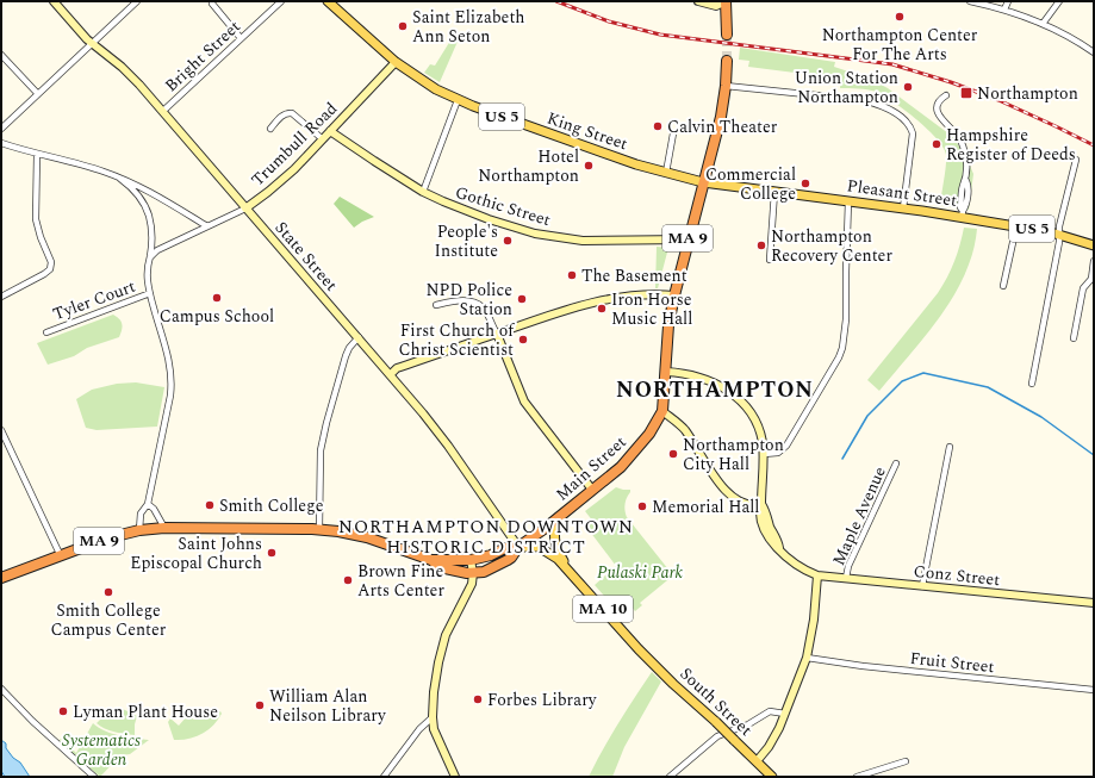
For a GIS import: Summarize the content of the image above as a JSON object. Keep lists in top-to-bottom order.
{
  "streets": {
    "highway": ["MA 9", "Main Street"],
    "main road": [
      "US 5",
      "King Street",
      "Pleasant Street",
      "MA 10",
      "South Street"
    ],
    "street": [
      "Bright Street",
      "Trumbull Road",
      "Gothic Street",
      "State Street",
      "Tyler Court",
      "Maple Avenue",
      "Conz Street",
      "Fruit Street"
    ]
  },
  "crossings": [
    ["Bright Street", "State Street"],
    ["King Street", "Trumbull Road"],
    ["King Street", "Pleasant Street"],
    ["King Street", "Main Street"],
    ["Trumbull Road", "Gothic Street"],
    ["Trumbull Road", "State Street"],
    ["Pleasant Street", "Main Street"],
    ["Gothic Street", "Main Street"],
    ["MA 9", "Main Street"],
    ["State Street", "Main Street"],
    ["State Street", "MA 10"],
    ["Main Street", "Conz Street"],
    ["Main Street", "MA 10"],
    ["Maple Avenue", "Conz Street"],
    ["MA 10", "South Street"]
  ],
  "districts": ["NORTHAMPTON", "NORTHAMPTON DOWNTOWN HISTORIC DISTRICT"],
  "parks": ["Pulaski Park", "Systematics Garden"],
  "places": {
    "other": [
      "Northampton Center For The Arts",
      "Saint Elizabeth Ann Seton",
      "Union Station Northampton",
      "Calvin Theater",
      "Hampshire Register of Deeds",
      "Hotel Northampton",
      "Commercial College",
      "People's Institute",
      "Northampton Recovery Center",
      "The Basement",
      "Campus School",
      "NPD Police Station",
      "Iron Horse Music Hall",
      "First Church of Christ Scientist",
      "Northampton City Hall",
      "Smith College",
      "Memorial Hall",
      "Saint Johns Episcopal Church",
      "Brown Fine Arts Center",
      "Smith College Campus Center",
      "Forbes Library",
      "William Alan Neilson Library",
      "Lyman Plant House"
    ],
    "transit": ["Northampton"]
  }
}
